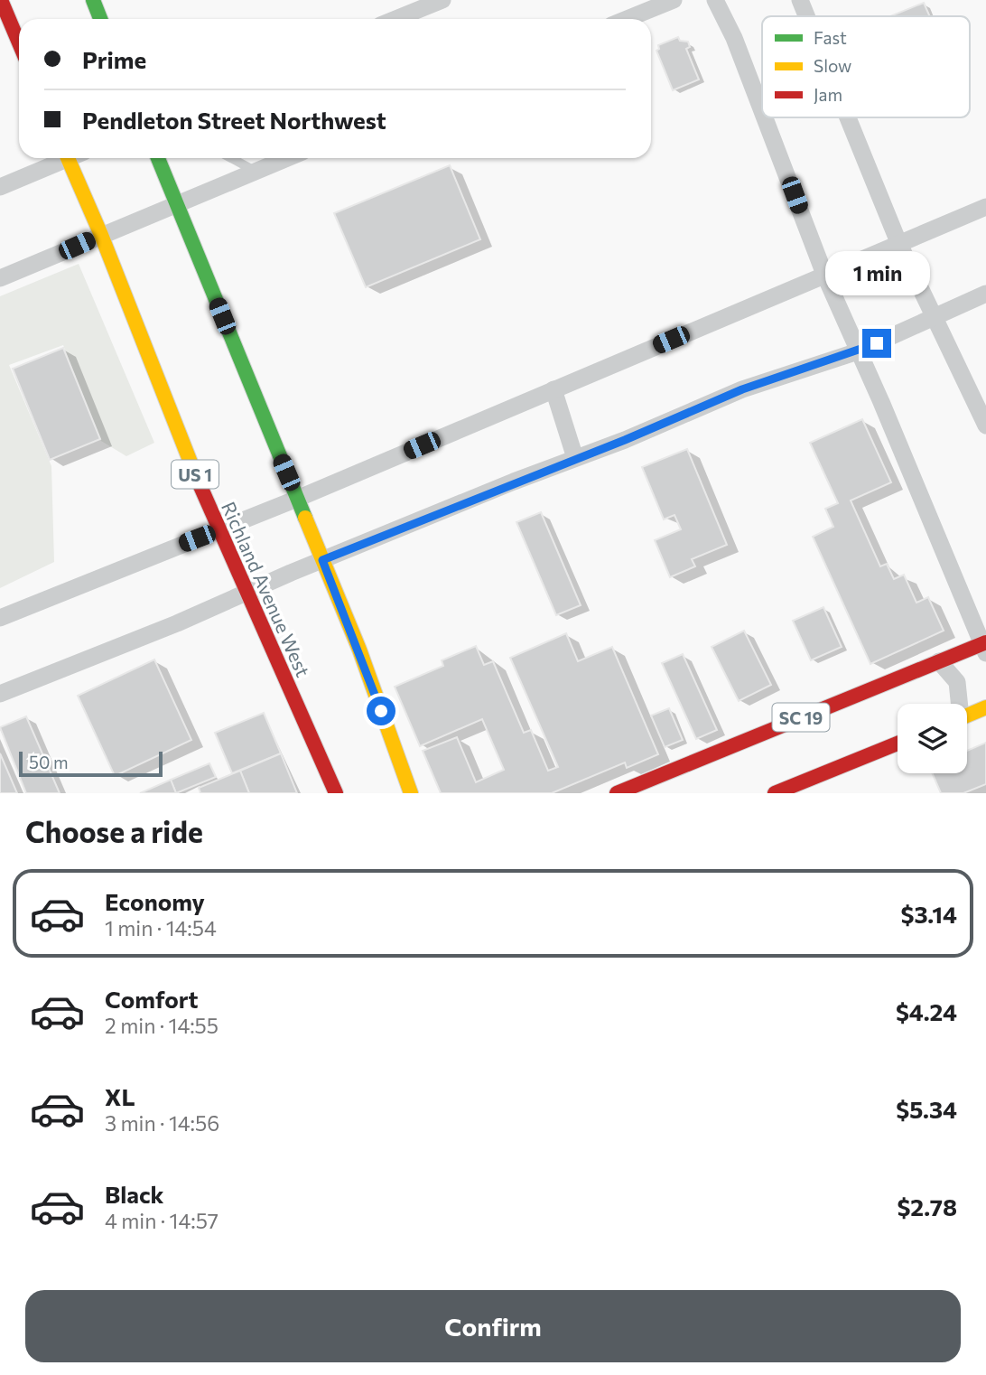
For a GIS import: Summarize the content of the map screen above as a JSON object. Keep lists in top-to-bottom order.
{
  "streets": {
    "main road": ["US 1", "Richland Avenue West", "SC 19"]
  },
  "legend": ["Fast", "Slow", "Jam"],
  "scale_bar": "50 m",
  "page": {
    "banner": ["Prime", "Pendleton Street Northwest"],
    "bubble": "1 min",
    "scale": "50 m",
    "heading": "Choose a ride",
    "list": [
      {
        "name": "Economy",
        "note": "1 min · 14:54",
        "value": "$3.14"
      },
      {
        "name": "Comfort",
        "note": "2 min · 14:55",
        "value": "$4.24"
      },
      {
        "name": "XL",
        "note": "3 min · 14:56",
        "value": "$5.34"
      },
      {
        "name": "Black",
        "note": "4 min · 14:57",
        "value": "$2.78"
      }
    ],
    "buttons": "Confirm"
  }
}
